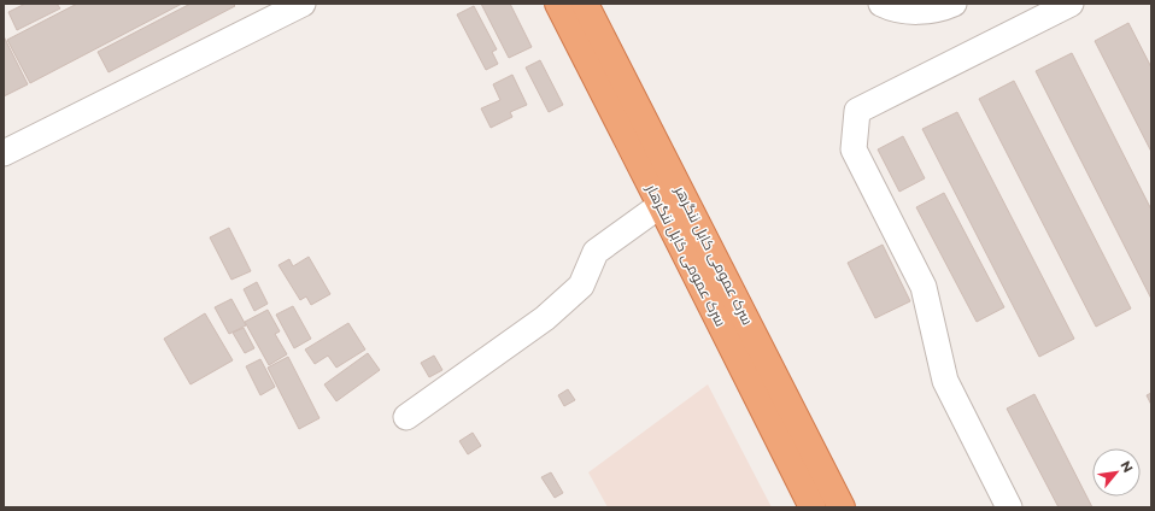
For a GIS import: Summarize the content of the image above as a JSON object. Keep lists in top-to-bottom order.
{
  "streets": {
    "highway": ["سرک عمومی کابل ننگرهار", "سرک عمومی کابل ننگرهر"]
  },
  "north": "top right"
}
